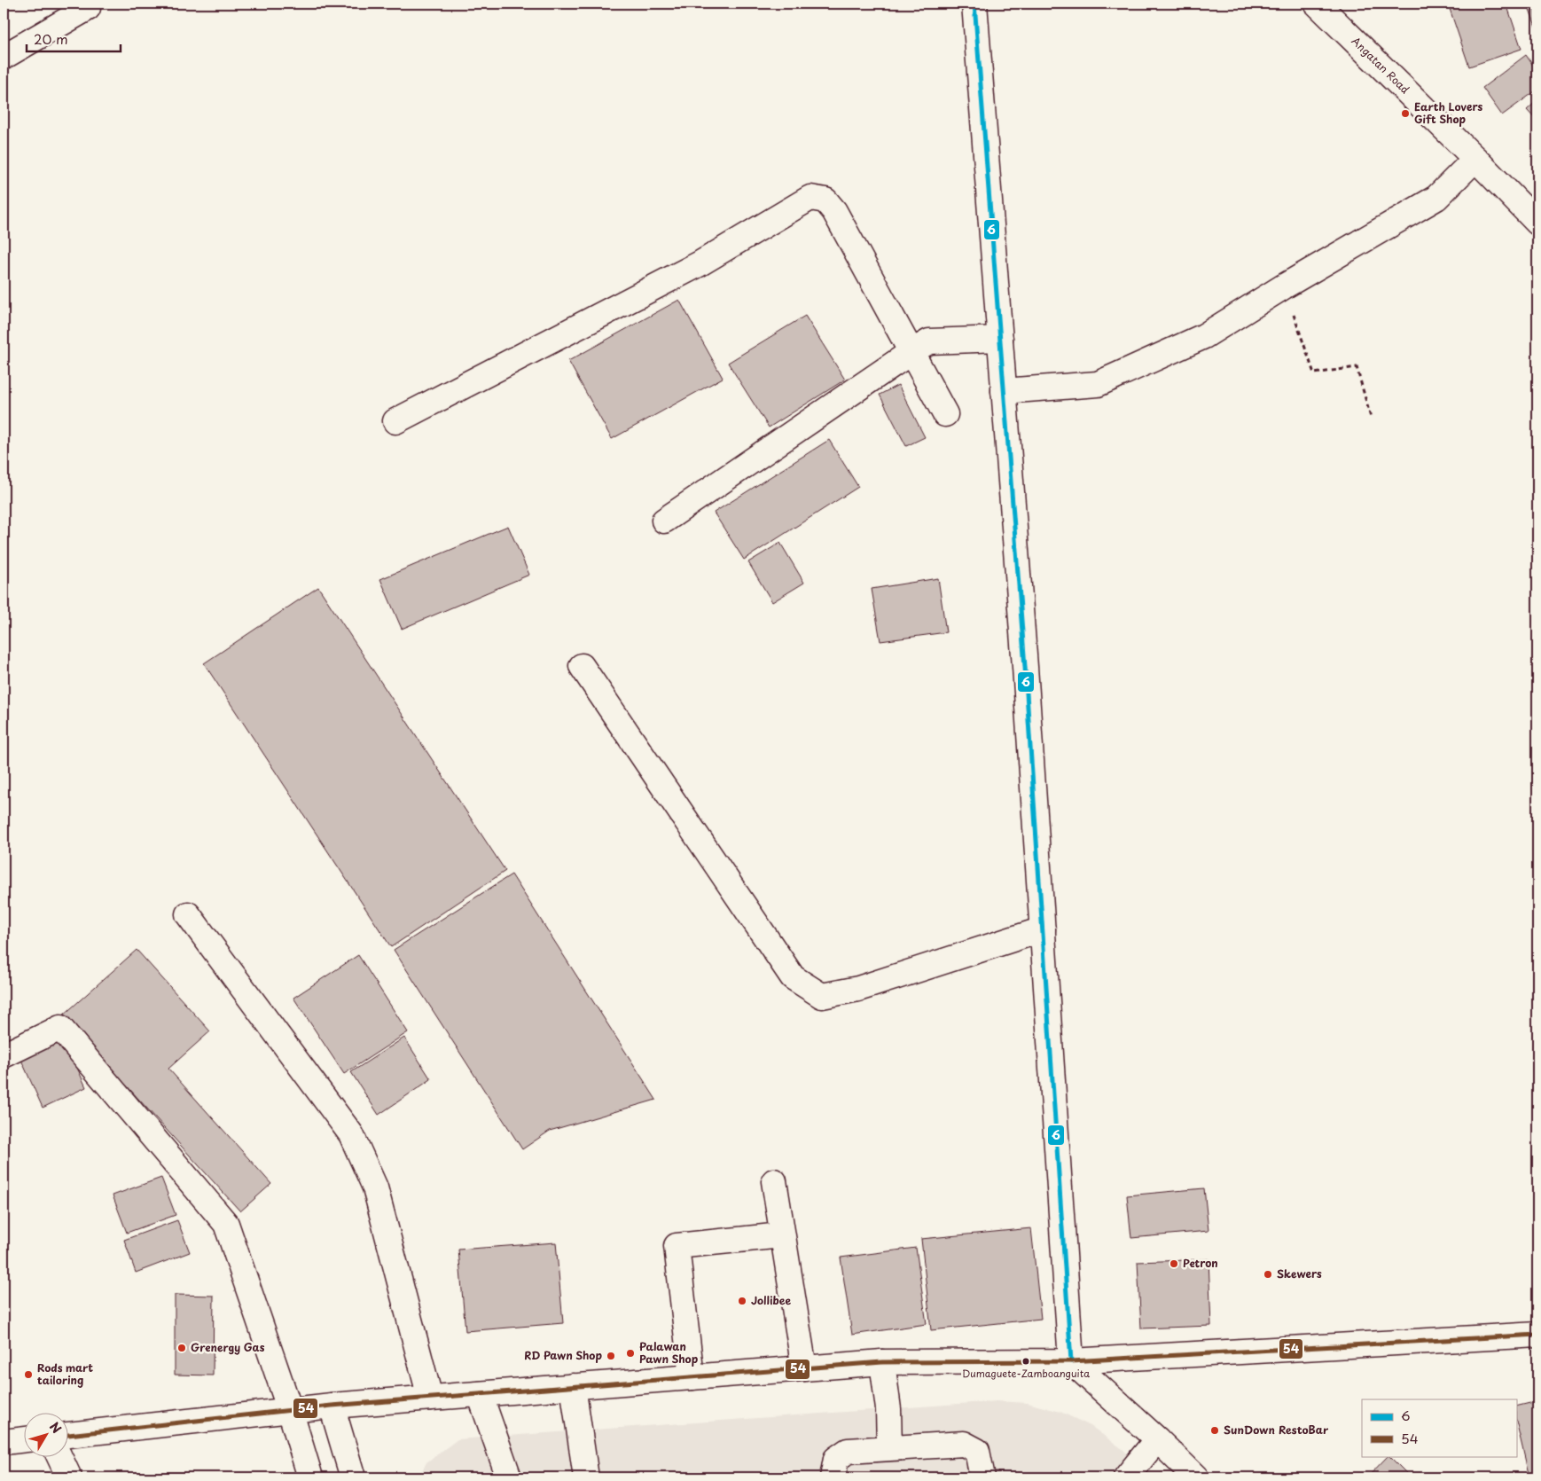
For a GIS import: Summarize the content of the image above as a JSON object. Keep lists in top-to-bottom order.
{
  "streets": {
    "main road": ["Angatan Road"]
  },
  "places": [
    "Earth Lovers Gift Shop",
    "Petron",
    "Skewers",
    "Jollibee",
    "Grenergy Gas",
    "Palawan Pawn Shop",
    "RD Pawn Shop",
    "Dumaguete-Zamboanguita",
    "Rods mart tailoring",
    "SunDown RestoBar"
  ],
  "lines": ["transit line 6", "transit line 54"],
  "legend": ["6", "54"],
  "scale_bar": "20 m",
  "north": "top right"
}
